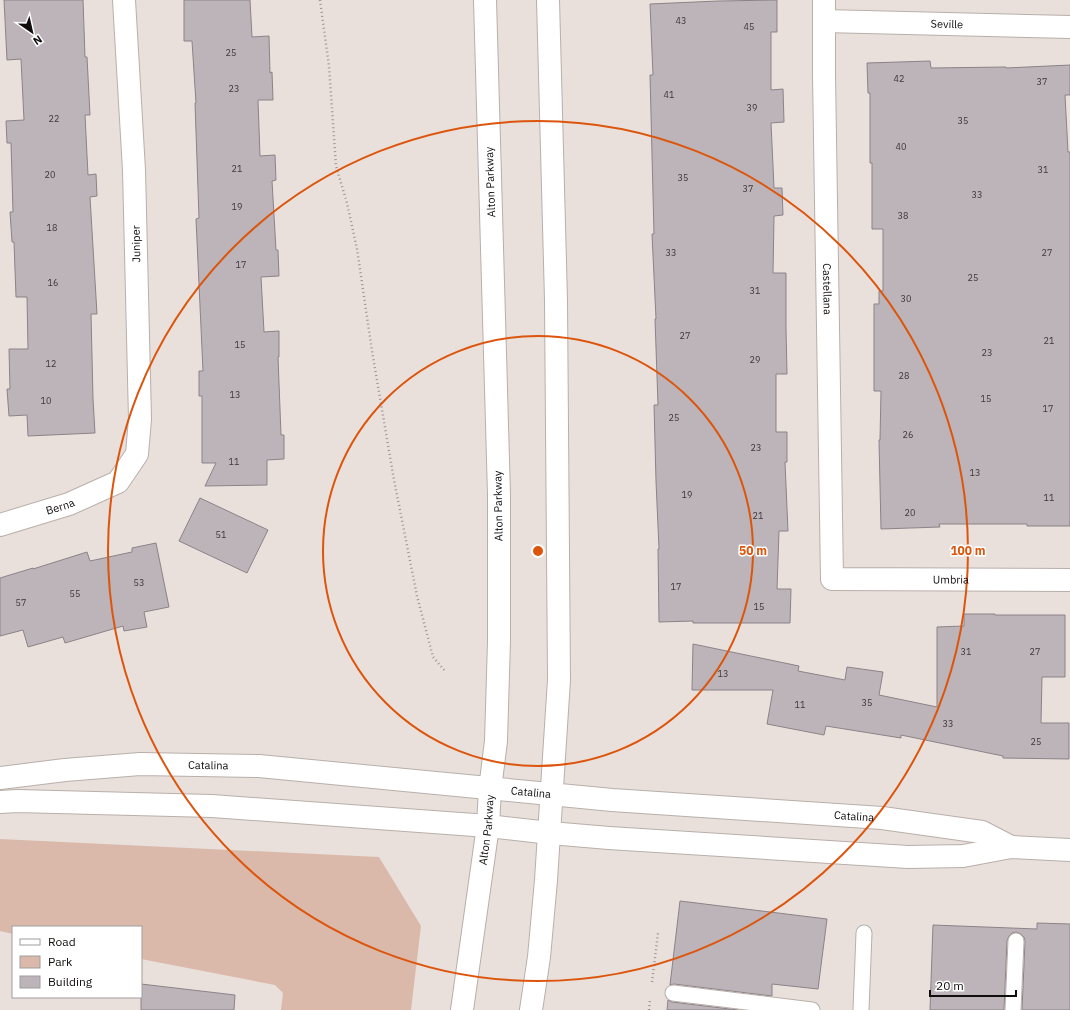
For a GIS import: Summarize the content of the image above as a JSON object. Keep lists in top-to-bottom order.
{
  "streets": {
    "street": [
      "Seville",
      "Alton Parkway",
      "Juniper",
      "Castellana",
      "Berna",
      "Umbria",
      "Catalina"
    ]
  },
  "crossings": [
    ["Seville", "Castellana"],
    ["Alton Parkway", "Catalina"],
    ["Juniper", "Berna"],
    ["Castellana", "Umbria"]
  ],
  "house_numbers": [
    "43",
    "45",
    "25",
    "42",
    "37",
    "23",
    "41",
    "39",
    "22",
    "35",
    "40",
    "21",
    "31",
    "20",
    "35",
    "37",
    "33",
    "19",
    "38",
    "18",
    "33",
    "27",
    "17",
    "25",
    "16",
    "31",
    "30",
    "27",
    "21",
    "15",
    "23",
    "29",
    "12",
    "28",
    "13",
    "15",
    "10",
    "17",
    "25",
    "26",
    "23",
    "11",
    "13",
    "19",
    "11",
    "20",
    "21",
    "51",
    "53",
    "17",
    "55",
    "57",
    "15",
    "31",
    "27",
    "13",
    "35",
    "11",
    "33",
    "25"
  ],
  "legend": ["Road", "Park", "Building"],
  "scale_bar": "20 m",
  "north": "bottom right",
  "rings": ["50 m", "100 m"]
}
